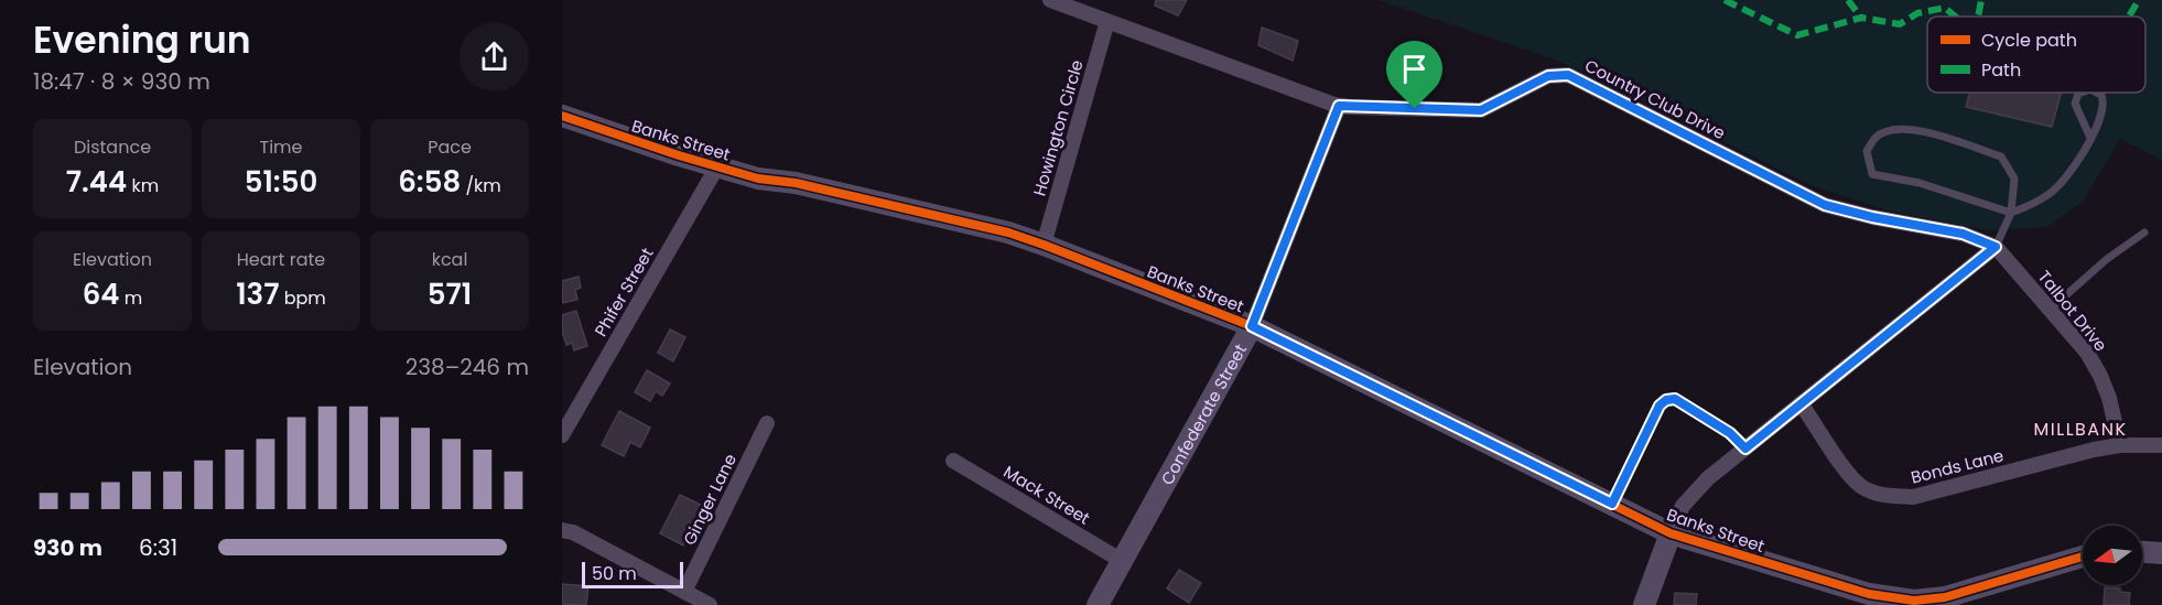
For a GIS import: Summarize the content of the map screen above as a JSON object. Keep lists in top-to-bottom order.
{
  "streets": {
    "street": [
      "Country Club Drive",
      "Howington Circle",
      "Banks Street",
      "Phifer Street",
      "Talbot Drive",
      "Confederate Street",
      "Bonds Lane",
      "Mack Street",
      "Ginger Lane"
    ]
  },
  "crossings": [
    ["Country Club Drive", "Howington Circle"],
    ["Country Club Drive", "Talbot Drive"],
    ["Country Club Drive", "Confederate Street"],
    ["Howington Circle", "Banks Street"],
    ["Banks Street", "Phifer Street"],
    ["Banks Street", "Confederate Street"],
    ["Talbot Drive", "Bonds Lane"],
    ["Confederate Street", "Mack Street"]
  ],
  "districts": ["MILLBANK"],
  "legend": ["Cycle path", "Path"],
  "scale_bar": "50 m",
  "north": "left",
  "page": {
    "heading": ["Evening run", "18:47 · 8 × 930 m"],
    "stats": [
      ["Distance", "7.44 km"],
      ["Time", "51:50"],
      ["Pace", "6:58 /km"],
      ["Elevation", "64 m"],
      ["Heart rate", "137 bpm"],
      ["kcal", "571"]
    ],
    "chart": ["Elevation", "238–246 m"],
    "list": [
      {
        "name": "930 m",
        "note": "6:31"
      }
    ],
    "scale": "50 m"
  }
}
